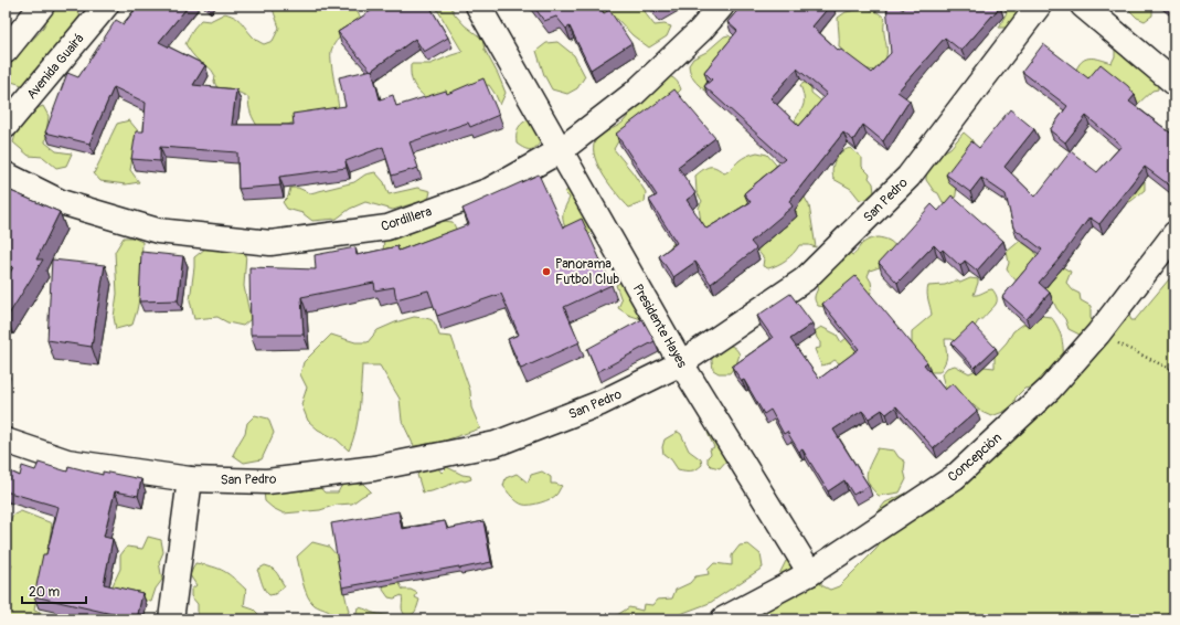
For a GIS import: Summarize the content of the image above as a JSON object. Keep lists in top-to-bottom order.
{
  "streets": {
    "street": [
      "Avenida Guairá",
      "San Pedro",
      "Cordillera",
      "Presidente Hayes",
      "Concepción"
    ]
  },
  "crossings": [
    ["San Pedro", "Presidente Hayes"],
    ["Cordillera", "Presidente Hayes"],
    ["Presidente Hayes", "Concepción"]
  ],
  "places": ["Panorama Futbol Club"],
  "scale_bar": "20 m"
}
